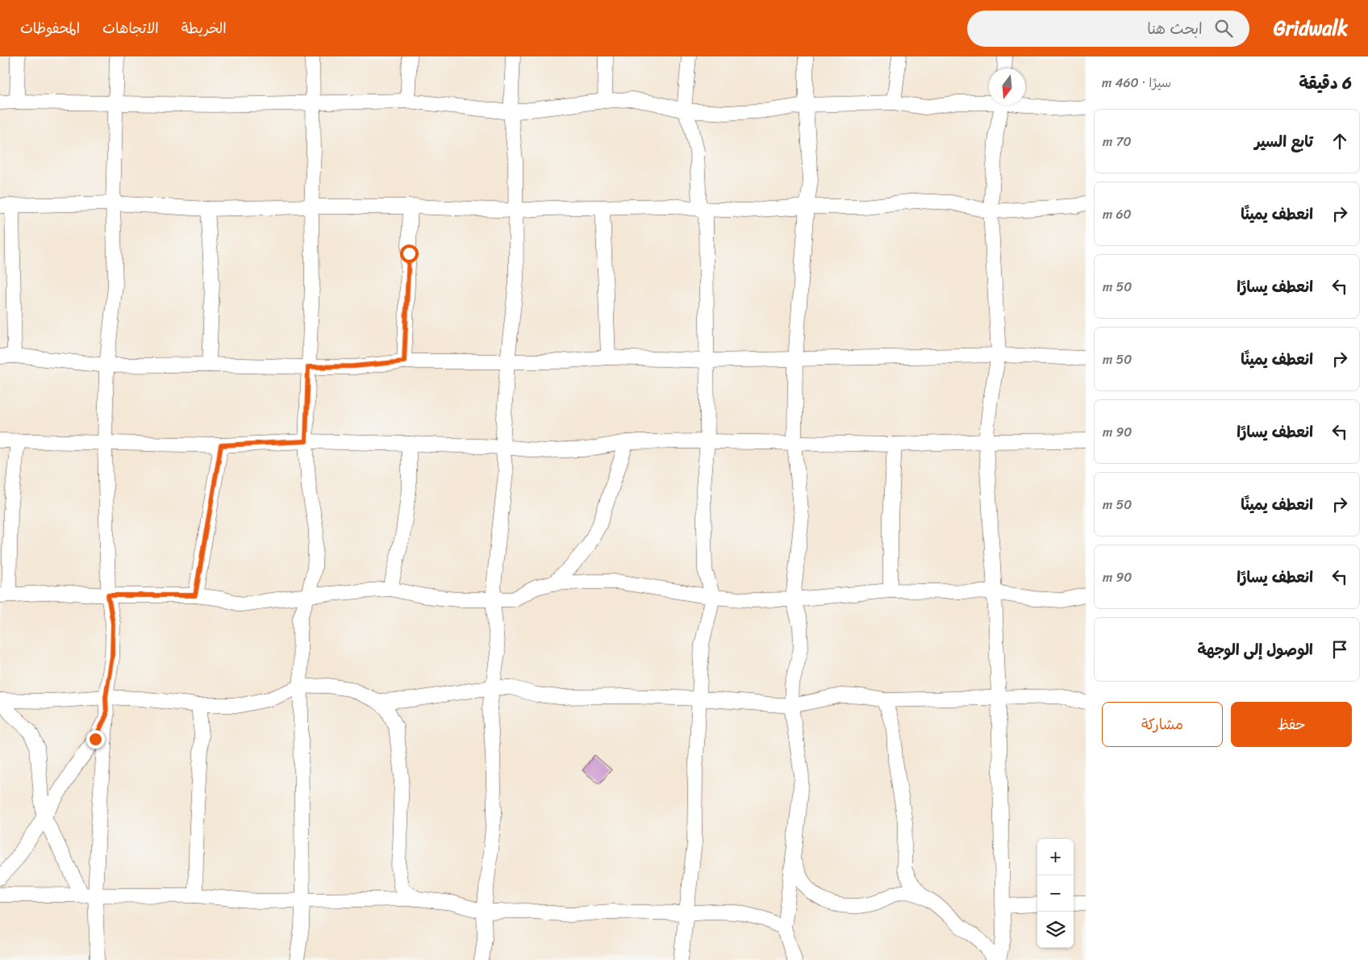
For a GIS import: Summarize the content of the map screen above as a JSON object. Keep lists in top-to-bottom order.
{
  "north": "bottom",
  "page": {
    "header": "Gridwalk",
    "search": "ابحث هنا",
    "nav": ["الخريطة", "الاتجاهات", "المحفوظات"],
    "heading": ["6 دقيقة", "سيرًا · 460 m"],
    "list": [
      ["تابع السير", "70 m"],
      ["انعطف يمينًا", "60 m"],
      ["انعطف يسارًا", "50 m"],
      ["انعطف يمينًا", "50 m"],
      ["انعطف يسارًا", "90 m"],
      ["انعطف يمينًا", "50 m"],
      ["انعطف يسارًا", "90 m"],
      "الوصول إلى الوجهة"
    ],
    "buttons": ["حفظ", "مشاركة"],
    "map_buttons": ["+", "−"]
  }
}
